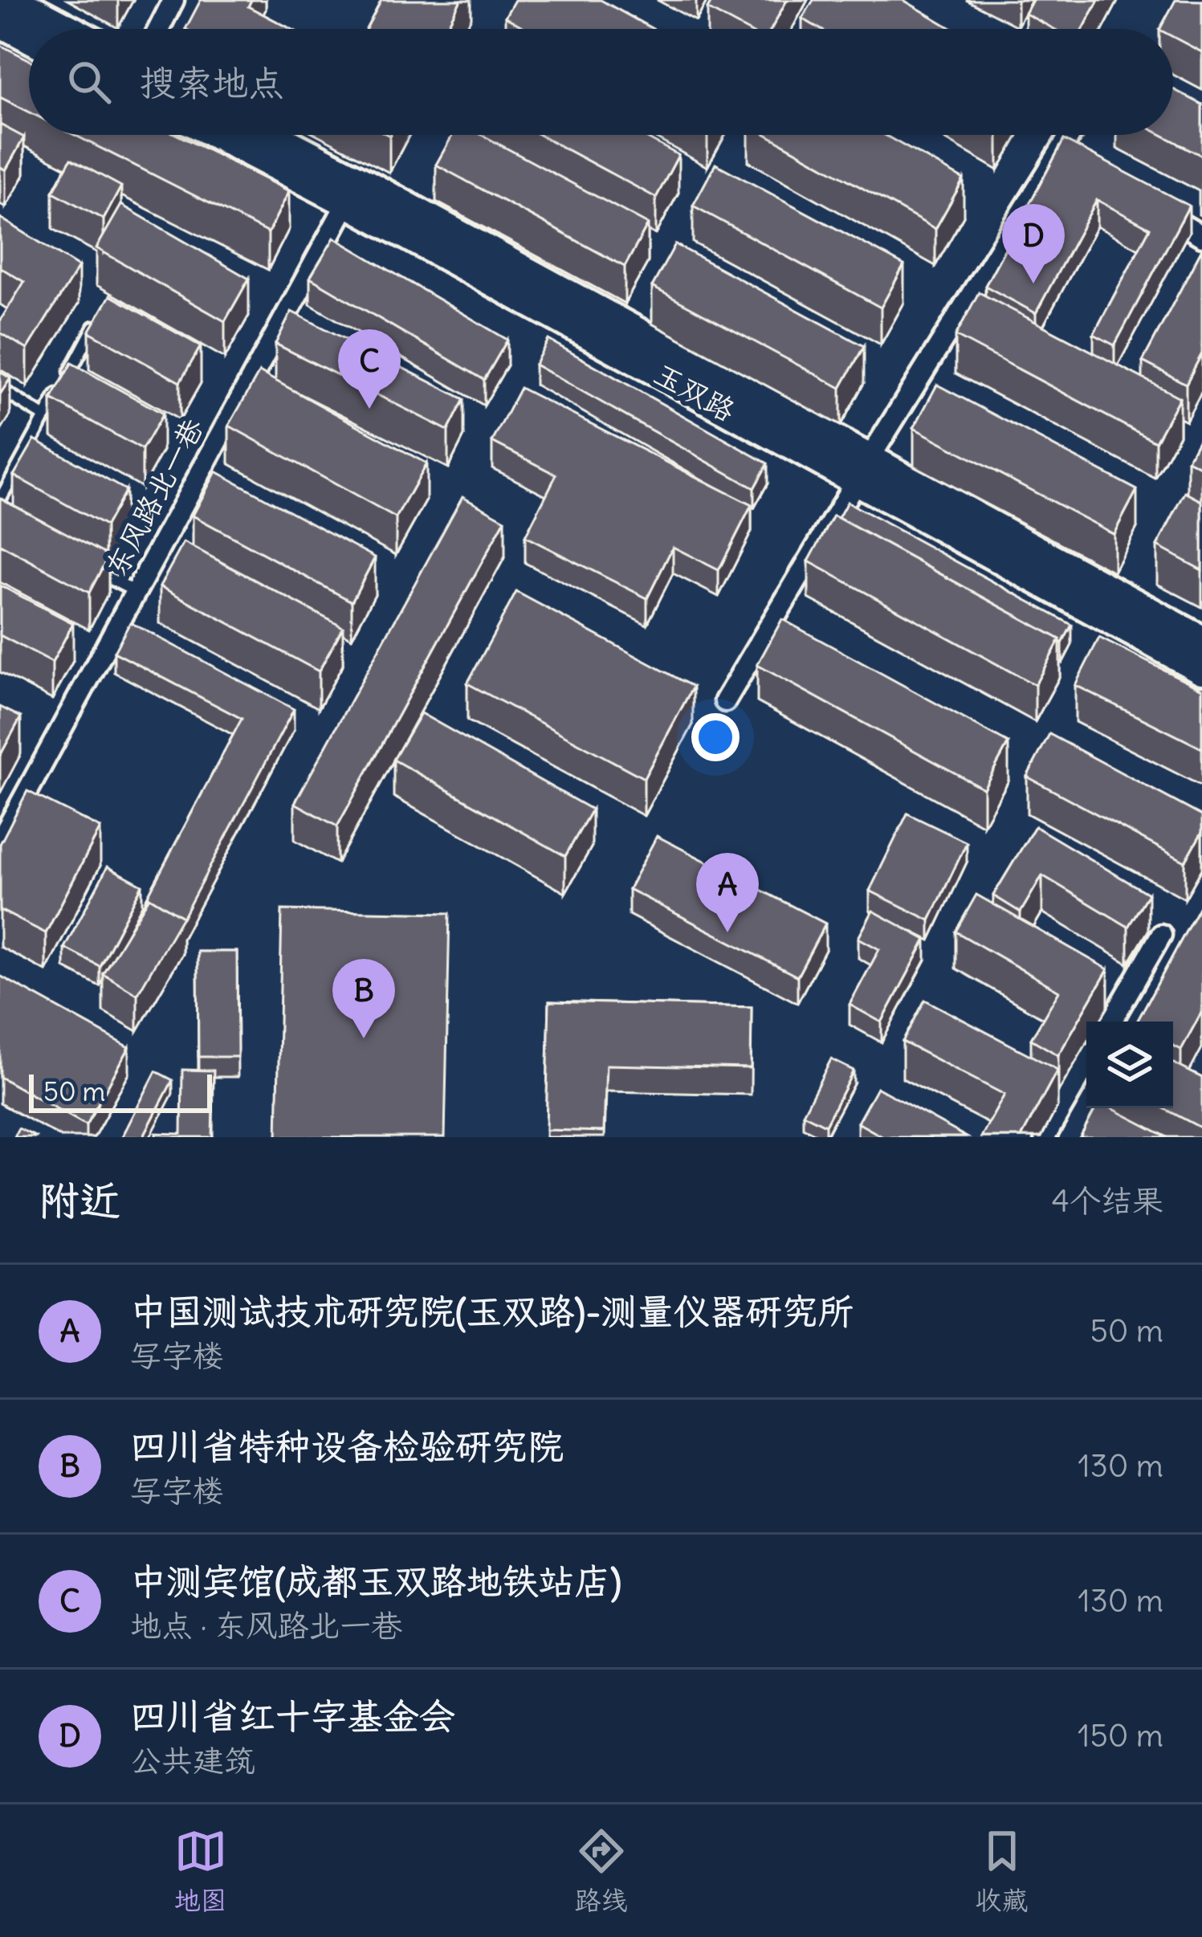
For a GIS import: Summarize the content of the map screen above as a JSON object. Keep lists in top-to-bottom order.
{
  "streets": {
    "main road": ["玉双路"],
    "street": ["东风路北一巷"]
  },
  "crossings": [
    ["玉双路", "东风路北一巷"]
  ],
  "scale_bar": "50 m",
  "page": {
    "search": "搜索地点",
    "pins": [
      "D",
      "C",
      "A",
      "B"
    ],
    "scale": "50 m",
    "heading": ["附近", "4个结果"],
    "list": [
      {
        "mark": "A",
        "name": "中国测试技术研究院(玉双路)-测量仪器研究所",
        "note": "写字楼",
        "value": "50 m"
      },
      {
        "mark": "B",
        "name": "四川省特种设备检验研究院",
        "note": "写字楼",
        "value": "130 m"
      },
      {
        "mark": "C",
        "name": "中测宾馆(成都玉双路地铁站店)",
        "note": "地点 · 东风路北一巷",
        "value": "130 m"
      },
      {
        "mark": "D",
        "name": "四川省红十字基金会",
        "note": "公共建筑",
        "value": "150 m"
      }
    ],
    "nav": ["地图", "路线", "收藏"]
  }
}
